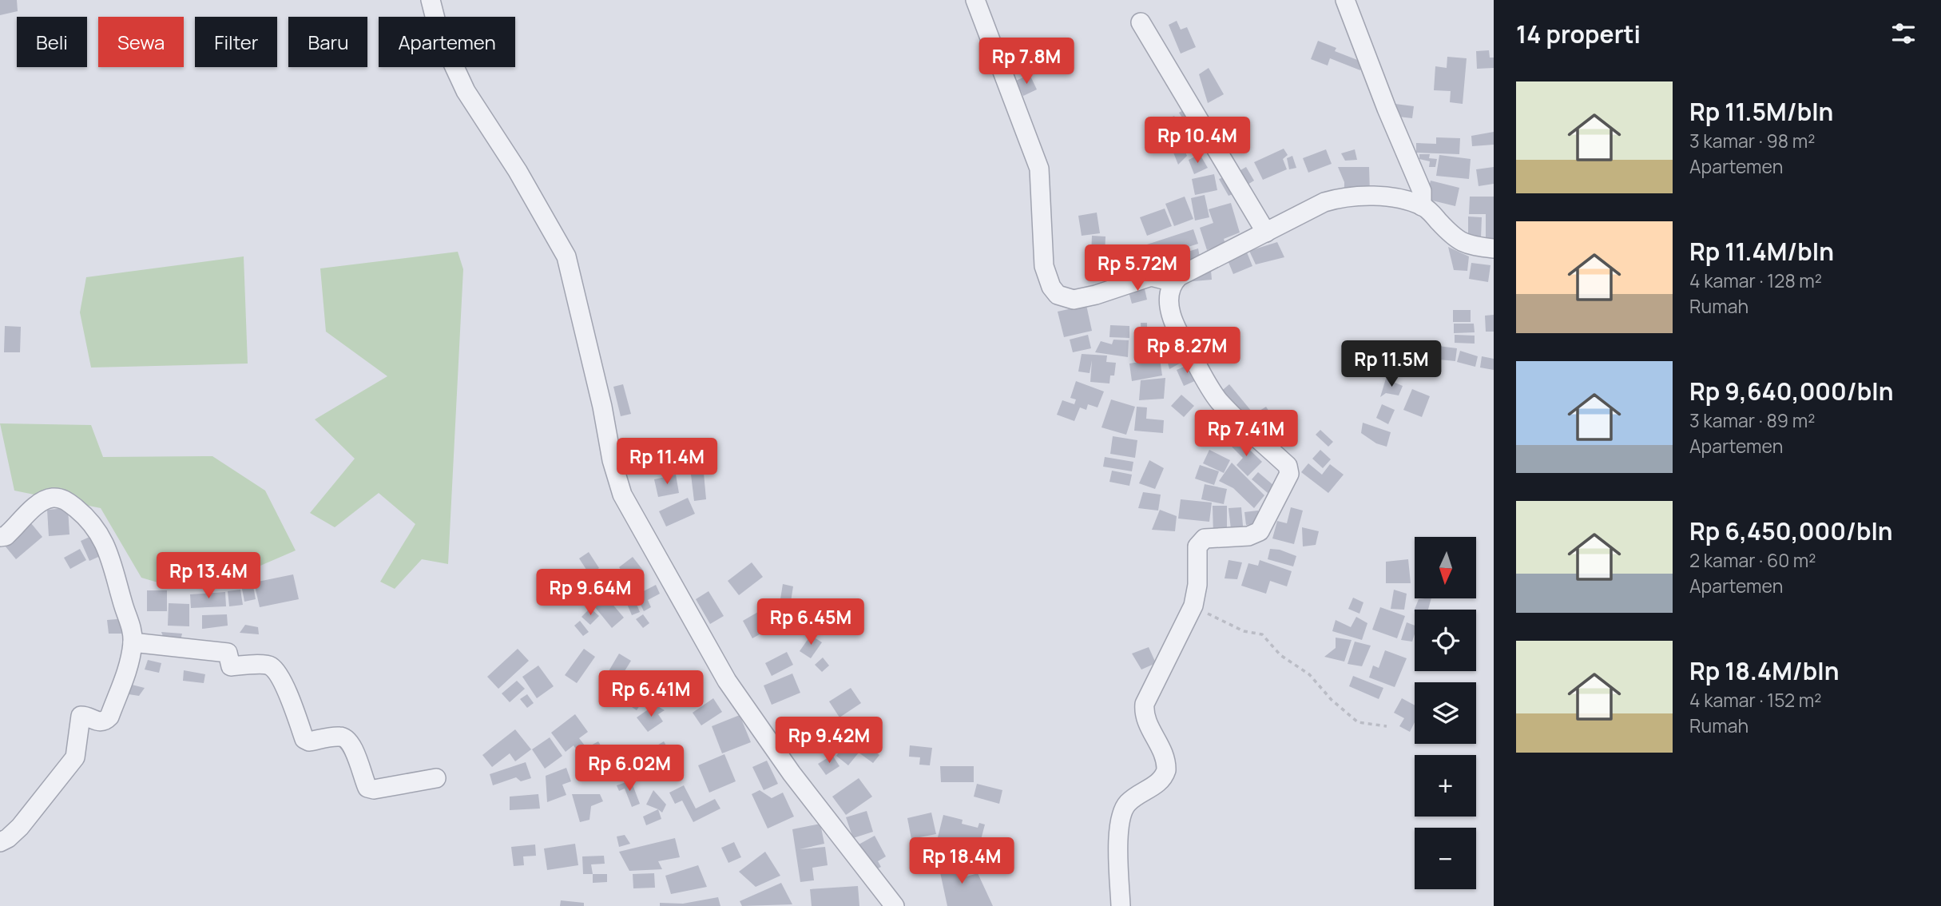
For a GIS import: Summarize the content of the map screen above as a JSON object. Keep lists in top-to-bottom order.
{
  "north": "bottom",
  "page": {
    "heading": "14 properti",
    "chip": [
      "Beli",
      "Sewa",
      "Filter",
      "Baru",
      "Apartemen"
    ],
    "price": [
      "Rp 7.8M",
      "Rp 10.4M",
      "Rp 5.72M",
      "Rp 8.27M",
      "Rp 11.5M",
      "Rp 7.41M",
      "Rp 11.4M",
      "Rp 13.4M",
      "Rp 9.64M",
      "Rp 6.45M",
      "Rp 6.41M",
      "Rp 9.42M",
      "Rp 6.02M",
      "Rp 18.4M"
    ],
    "list": [
      {
        "name": "Rp 11.5M/bln",
        "note": "3 kamar · 98 m² · Apartemen"
      },
      {
        "name": "Rp 11.4M/bln",
        "note": "4 kamar · 128 m² · Rumah"
      },
      {
        "name": "Rp 9,640,000/bln",
        "note": "3 kamar · 89 m² · Apartemen"
      },
      {
        "name": "Rp 6,450,000/bln",
        "note": "2 kamar · 60 m² · Apartemen"
      },
      {
        "name": "Rp 18.4M/bln",
        "note": "4 kamar · 152 m² · Rumah"
      }
    ],
    "map_buttons": ["+", "−"]
  }
}
